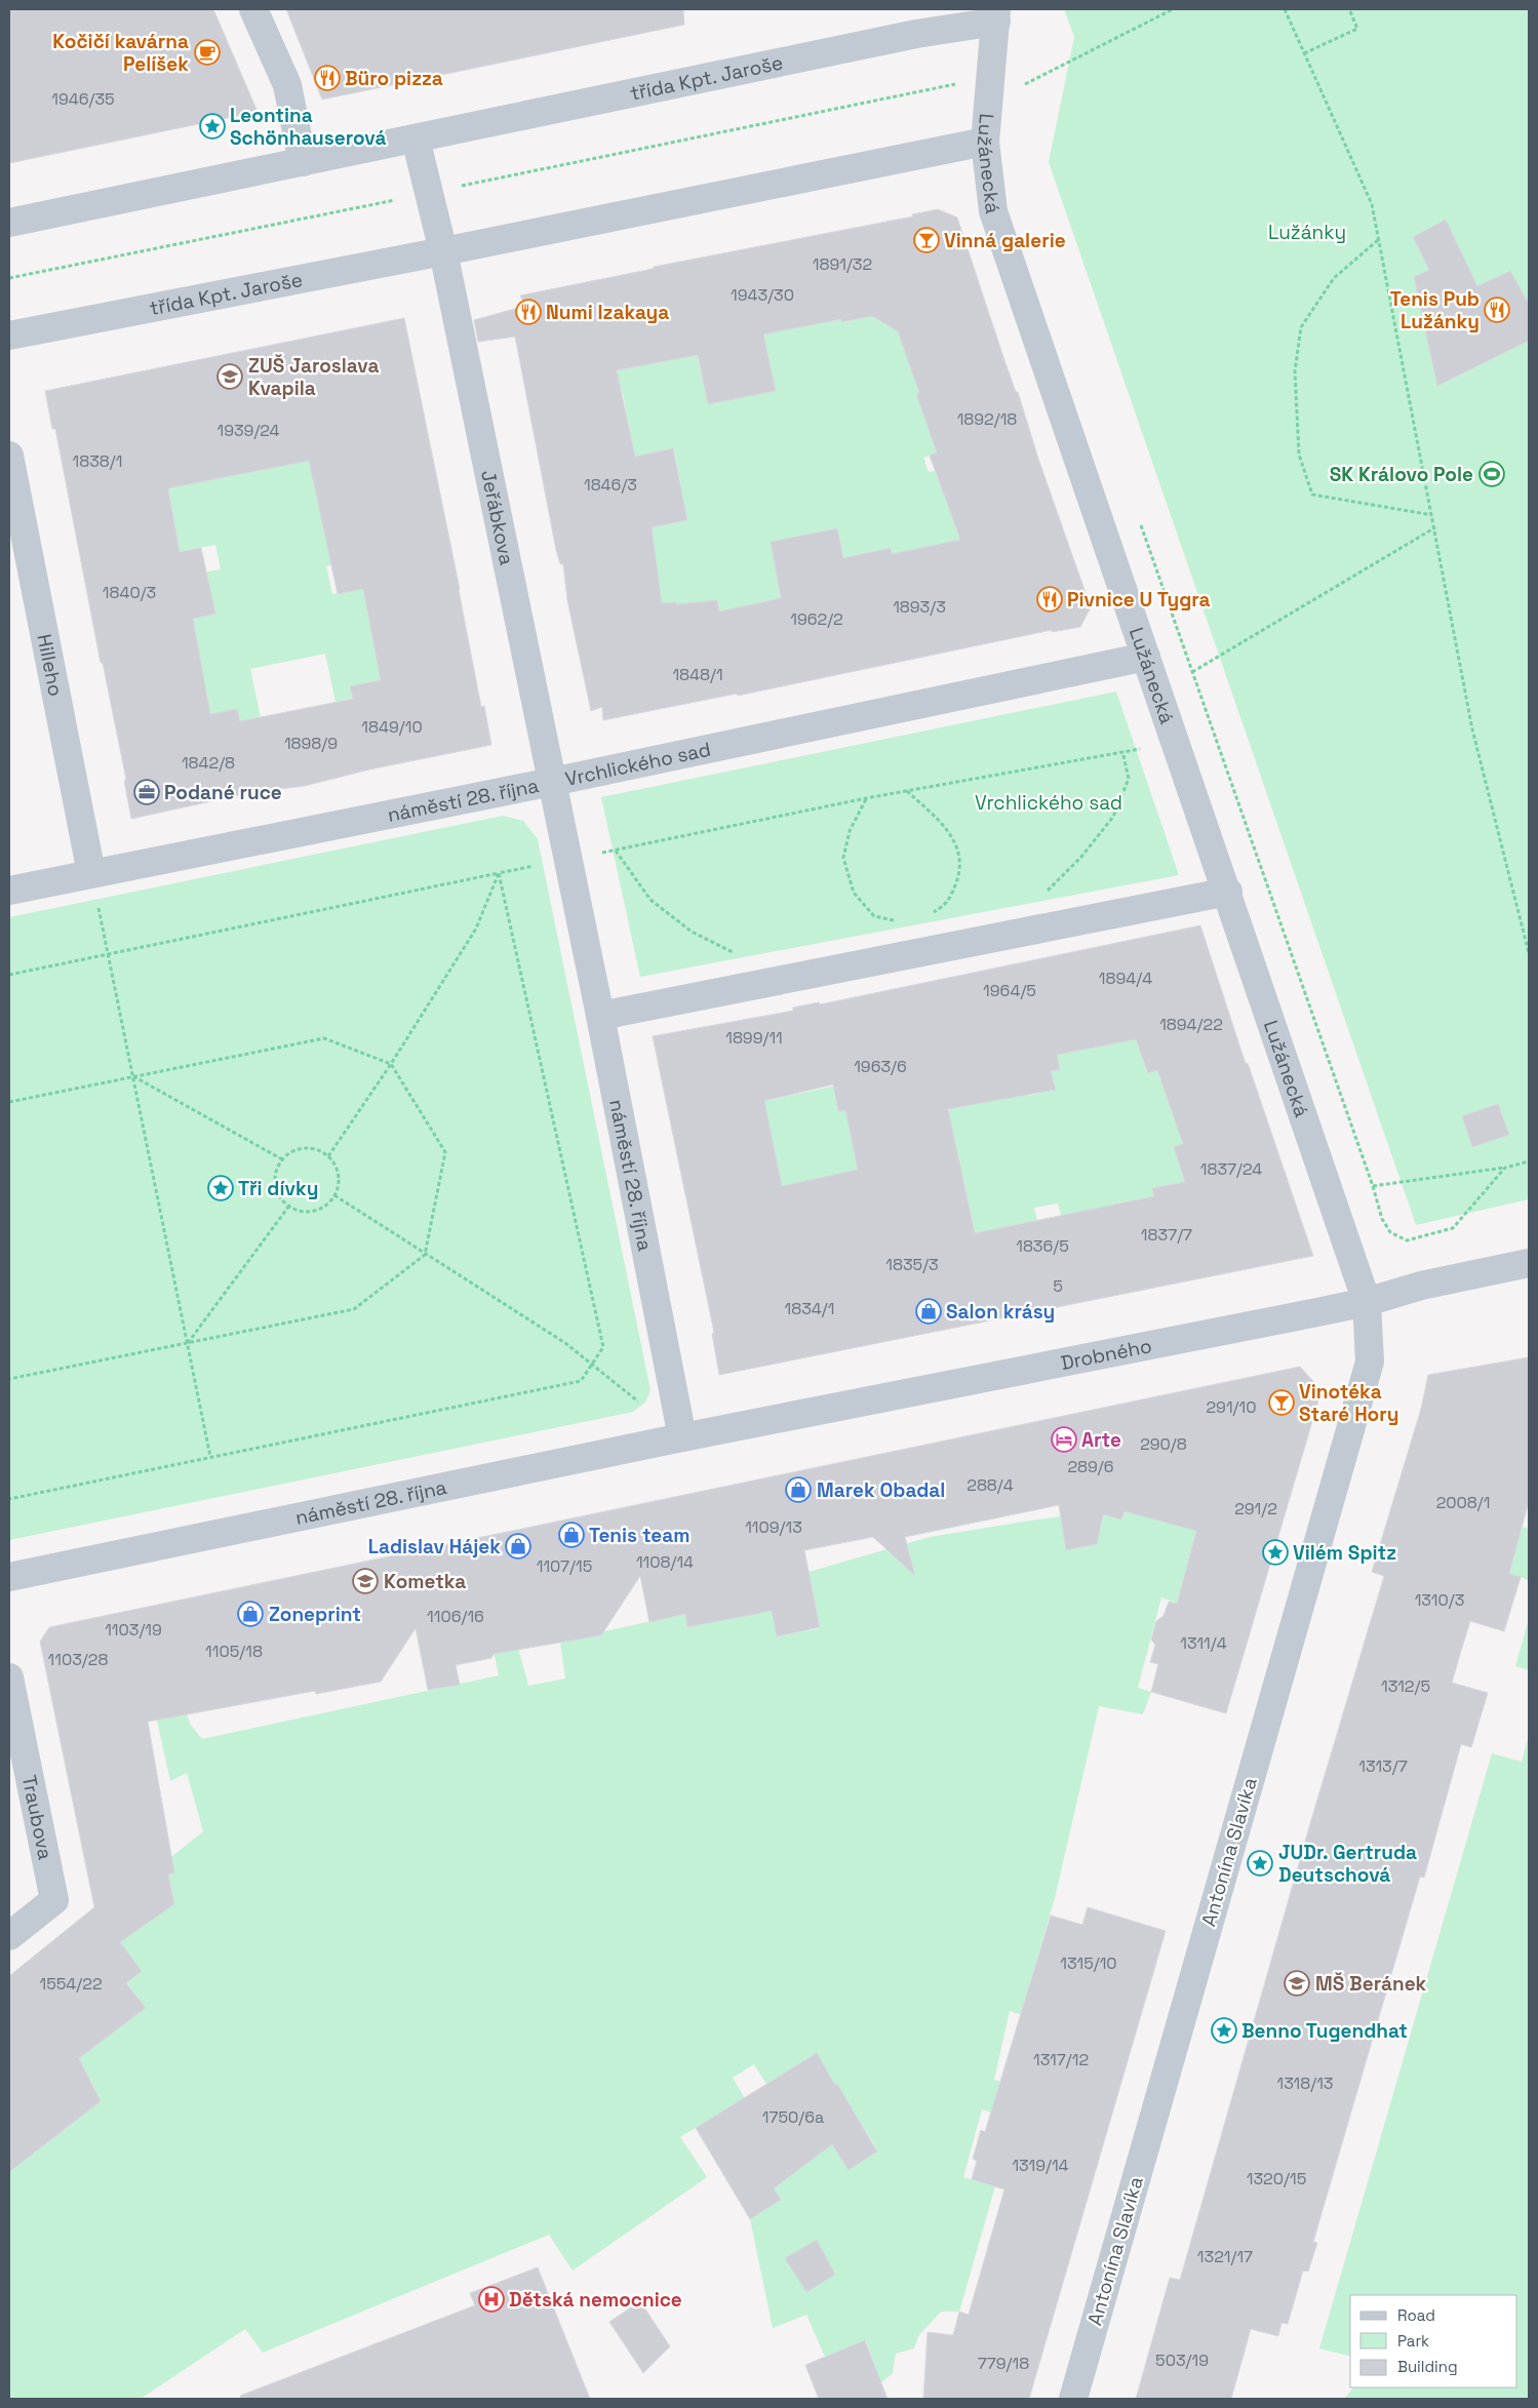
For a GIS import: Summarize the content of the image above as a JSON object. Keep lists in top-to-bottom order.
{
  "streets": {
    "street": [
      "třída Kpt. Jaroše",
      "Lužánecká",
      "Jeřábkova",
      "Hilleho",
      "Vrchlického sad",
      "náměstí 28. října",
      "Drobného",
      "Traubova",
      "Antonína Slavíka"
    ]
  },
  "crossings": [
    ["třída Kpt. Jaroše", "Lužánecká"],
    ["třída Kpt. Jaroše", "Jeřábkova"],
    ["Lužánecká", "Vrchlického sad"],
    ["Lužánecká", "Drobného"],
    ["Lužánecká", "Antonína Slavíka"],
    ["Jeřábkova", "Vrchlického sad"],
    ["Jeřábkova", "náměstí 28. října"],
    ["Hilleho", "náměstí 28. října"],
    ["Vrchlického sad", "náměstí 28. října"],
    ["náměstí 28. října", "Drobného"],
    ["Drobného", "Antonína Slavíka"]
  ],
  "parks": ["Lužánky", "Vrchlického sad"],
  "places": {
    "cafe": ["Kočičí kavárna Pelíšek"],
    "restaurant": [
      "Büro pizza",
      "Tenis Pub Lužánky",
      "Numi Izakaya",
      "Pivnice U Tygra"
    ],
    "place": [
      "Leontina Schönhauserová",
      "Tři dívky",
      "Vilém Spitz",
      "JUDr. Gertruda Deutschová",
      "Benno Tugendhat"
    ],
    "bar": ["Vinná galerie", "Vinotéka Staré Hory"],
    "school or university": ["ZUŠ Jaroslava Kvapila", "Kometka", "MŠ Beránek"],
    "sports": ["SK Královo Pole"],
    "office": ["Podané ruce"],
    "shop": [
      "Salon krásy",
      "Marek Obadal",
      "Tenis team",
      "Ladislav Hájek",
      "Zoneprint"
    ],
    "hotel": ["Arte"],
    "hospital": ["Dětská nemocnice"]
  },
  "house_numbers": [
    "1946/35",
    "1891/32",
    "1943/30",
    "1892/18",
    "1939/24",
    "1838/1",
    "1846/3",
    "1840/3",
    "1893/3",
    "1962/2",
    "1848/1",
    "1849/10",
    "1898/9",
    "1842/8",
    "1894/4",
    "1964/5",
    "1894/22",
    "1899/11",
    "1963/6",
    "1837/24",
    "1837/7",
    "1836/5",
    "1835/3",
    "5",
    "1834/1",
    "291/10",
    "290/8",
    "289/6",
    "288/4",
    "2008/1",
    "291/2",
    "1109/13",
    "1108/14",
    "1107/15",
    "1310/3",
    "1106/16",
    "1103/19",
    "1311/4",
    "1105/18",
    "1103/28",
    "1312/5",
    "1313/7",
    "1315/10",
    "1554/22",
    "1317/12",
    "1318/13",
    "1750/6a",
    "1319/14",
    "1320/15",
    "1321/17",
    "503/19",
    "779/18"
  ],
  "legend": ["Road", "Park", "Building"]
}
